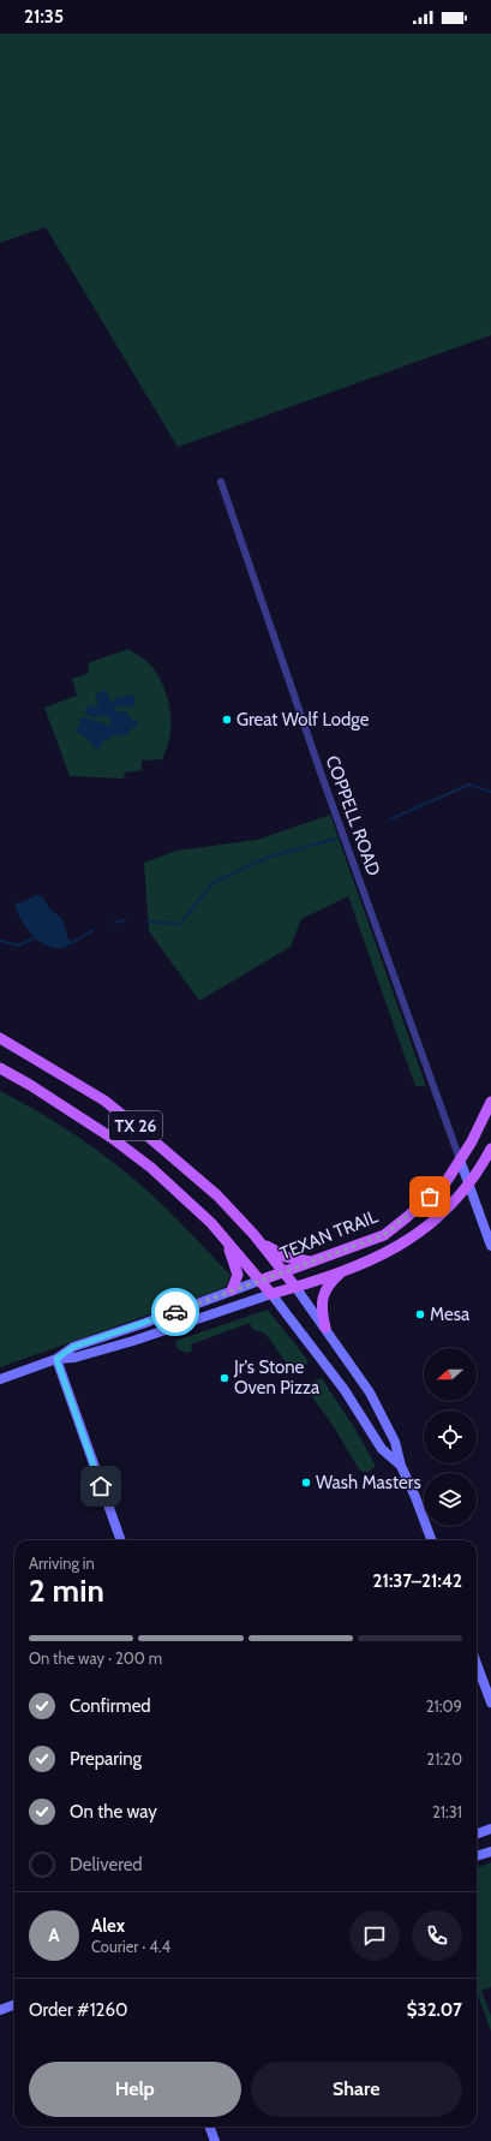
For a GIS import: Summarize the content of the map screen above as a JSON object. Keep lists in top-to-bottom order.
{
  "streets": {
    "main road": ["TX 26", "TEXAN TRAIL"],
    "street": ["COPPELL ROAD"]
  },
  "crossings": [
    ["COPPELL ROAD", "TEXAN TRAIL"],
    ["TX 26", "TEXAN TRAIL"]
  ],
  "places": [
    "Great Wolf Lodge",
    "Mesa",
    "Jr's Stone Oven Pizza",
    "Wash Masters"
  ],
  "north": "left",
  "page": {
    "status": "21:35",
    "heading": ["2 min", "Arriving in", "21:37–21:42"],
    "panel": [
      "Alex",
      "Courier · 4.4",
      "Order #1260",
      "$32.07"
    ],
    "bar": "On the way · 200 m",
    "list": [
      ["Confirmed", "21:09"],
      ["Preparing", "21:20"],
      ["On the way", "21:31"],
      "Delivered"
    ],
    "round": "A",
    "buttons": ["Help", "Share"]
  }
}
